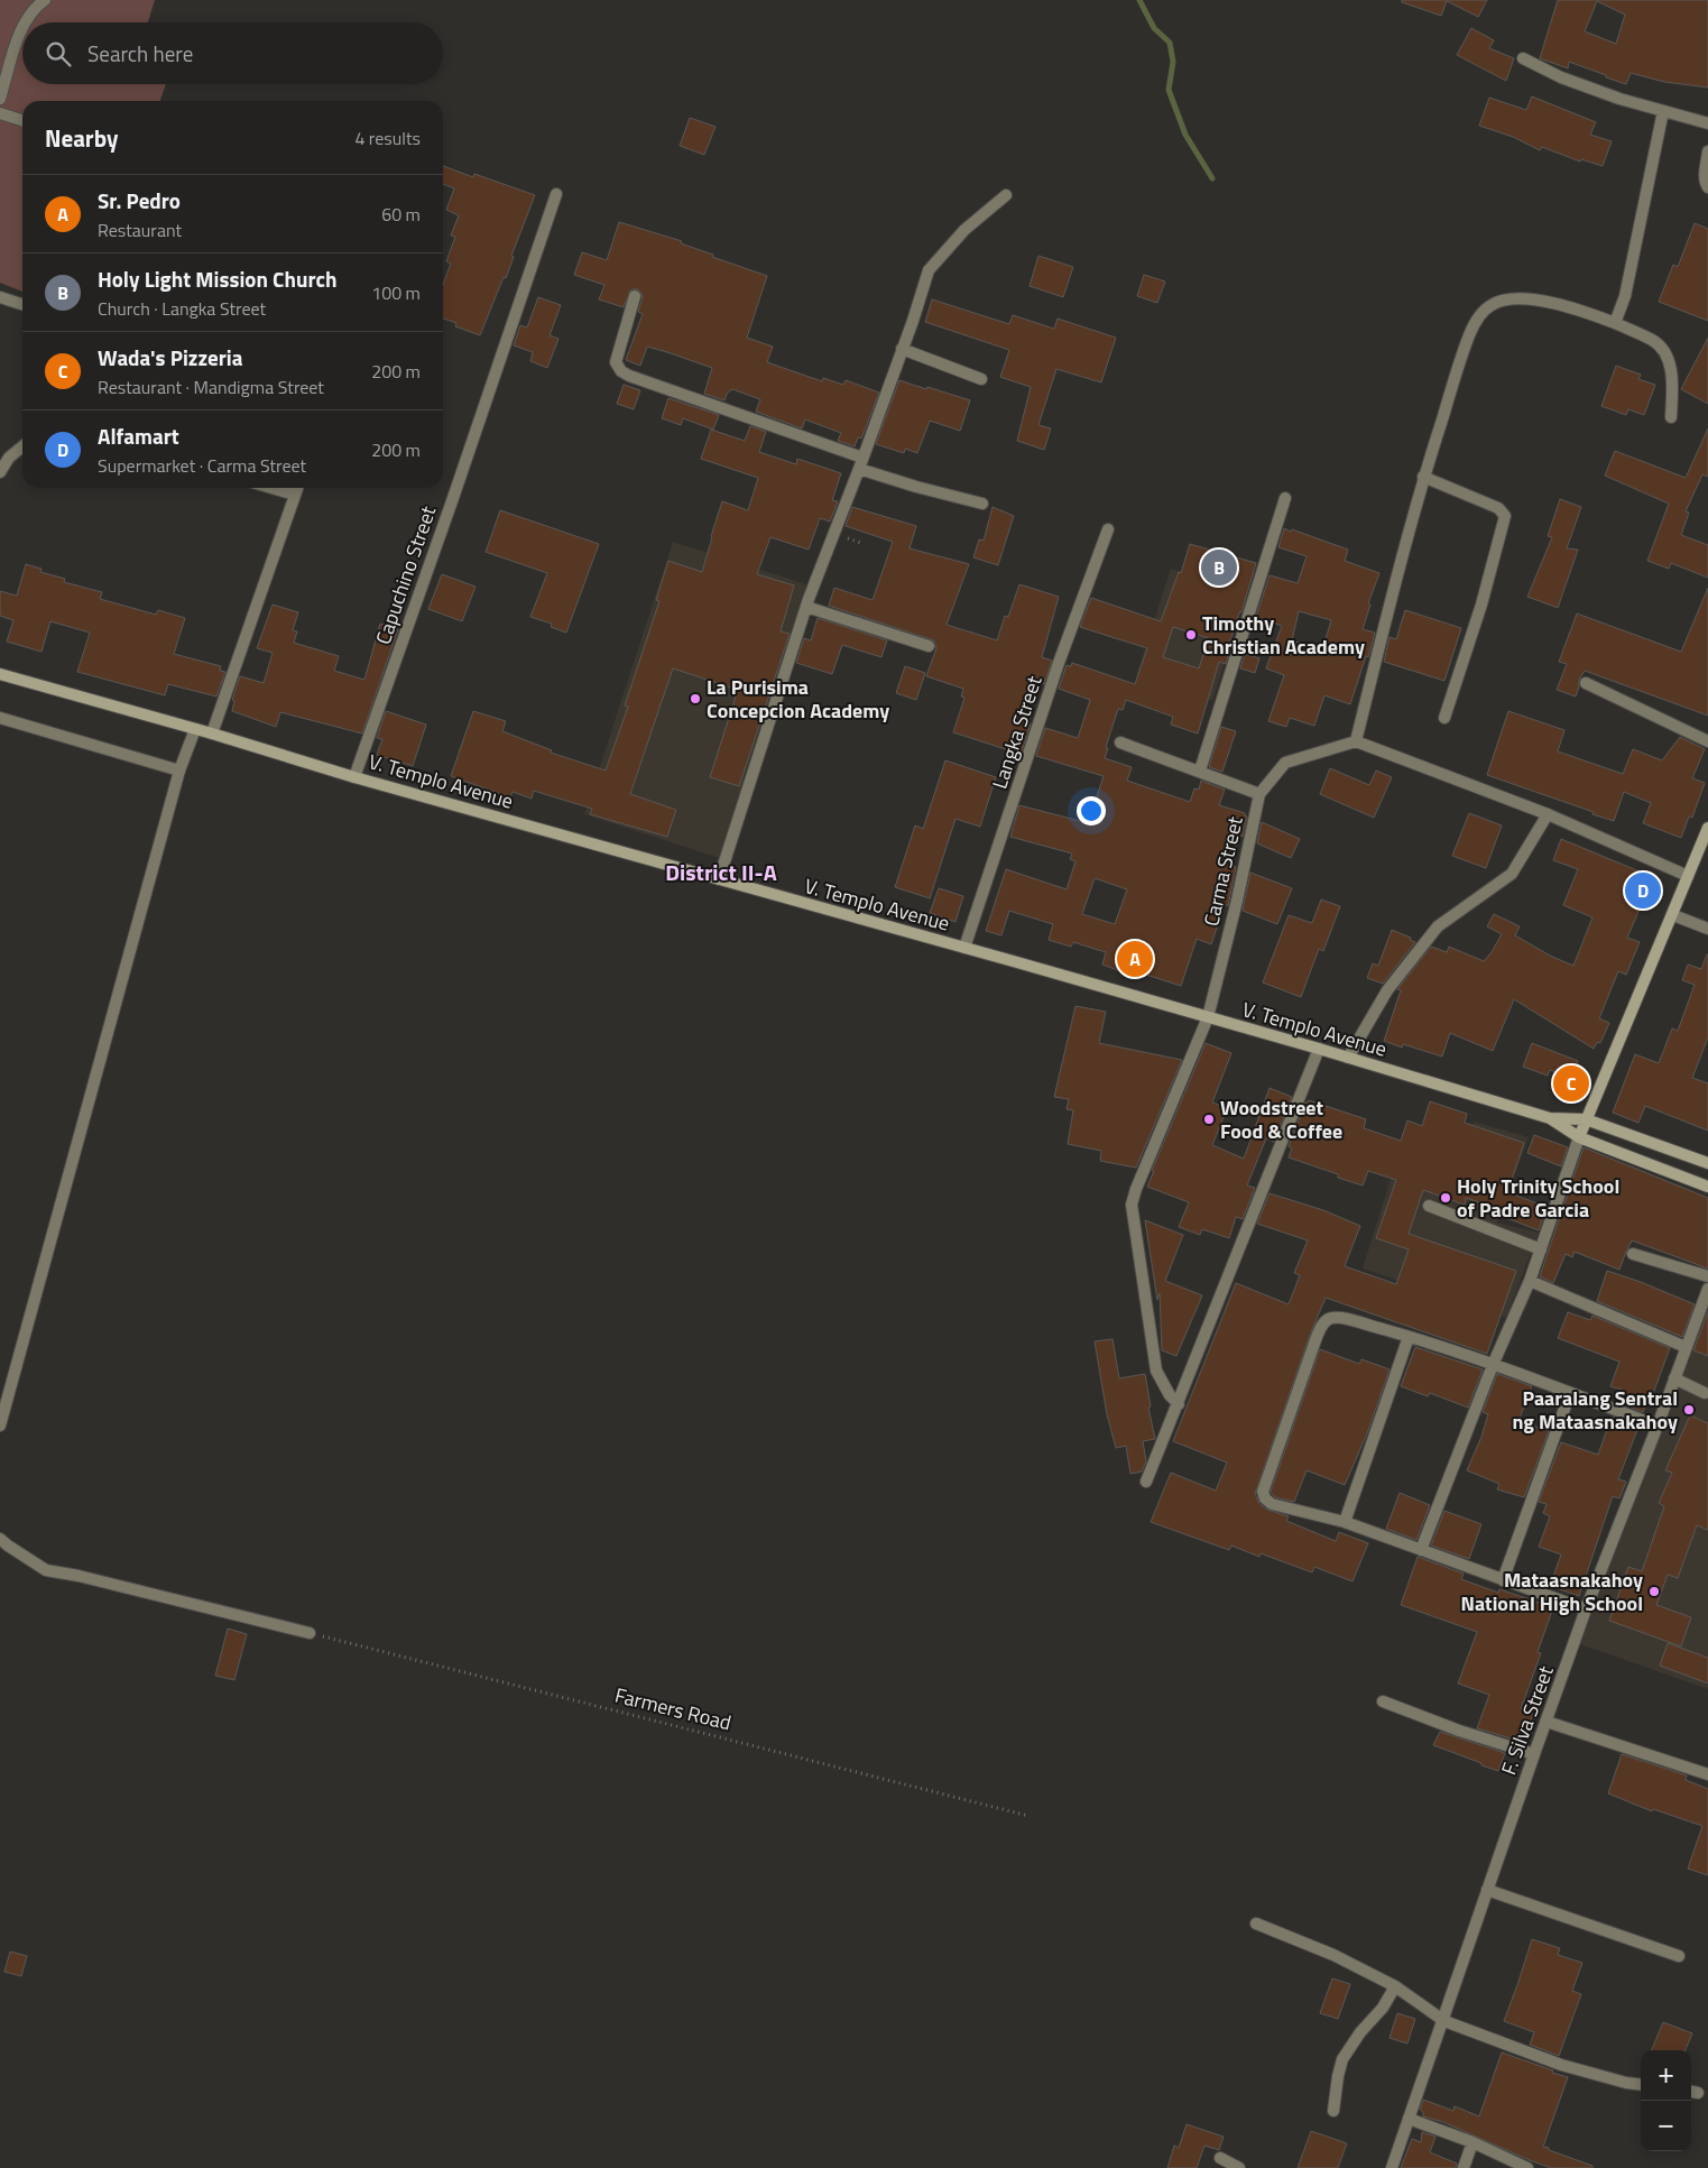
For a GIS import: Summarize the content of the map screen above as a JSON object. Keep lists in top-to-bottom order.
{
  "streets": {
    "main road": ["V. Templo Avenue"],
    "street": [
      "Capuchino Street",
      "Langka Street",
      "Carma Street",
      "F. Silva Street"
    ],
    "path": ["Farmers Road"]
  },
  "crossings": [
    ["Capuchino Street", "V. Templo Avenue"],
    ["Langka Street", "V. Templo Avenue"],
    ["V. Templo Avenue", "Carma Street"]
  ],
  "districts": ["District II-A"],
  "places": [
    "Timothy Christian Academy",
    "La Purisima Concepcion Academy",
    "Woodstreet Food & Coffee",
    "Holy Trinity School of Padre Garcia",
    "Paaralang Sentral ng Mataasnakahoy",
    "Mataasnakahoy National High School"
  ],
  "page": {
    "search": "Search here",
    "heading": ["Nearby", "4 results"],
    "list": [
      {
        "mark": "A",
        "name": "Sr. Pedro",
        "note": "Restaurant",
        "value": "60 m"
      },
      {
        "mark": "B",
        "name": "Holy Light Mission Church",
        "note": "Church · Langka Street",
        "value": "100 m"
      },
      {
        "mark": "C",
        "name": "Wada's Pizzeria",
        "note": "Restaurant · Mandigma Street",
        "value": "200 m"
      },
      {
        "mark": "D",
        "name": "Alfamart",
        "note": "Supermarket · Carma Street",
        "value": "200 m"
      }
    ],
    "pins": [
      "B",
      "D",
      "A",
      "C"
    ],
    "map_buttons": ["+", "−"]
  }
}
